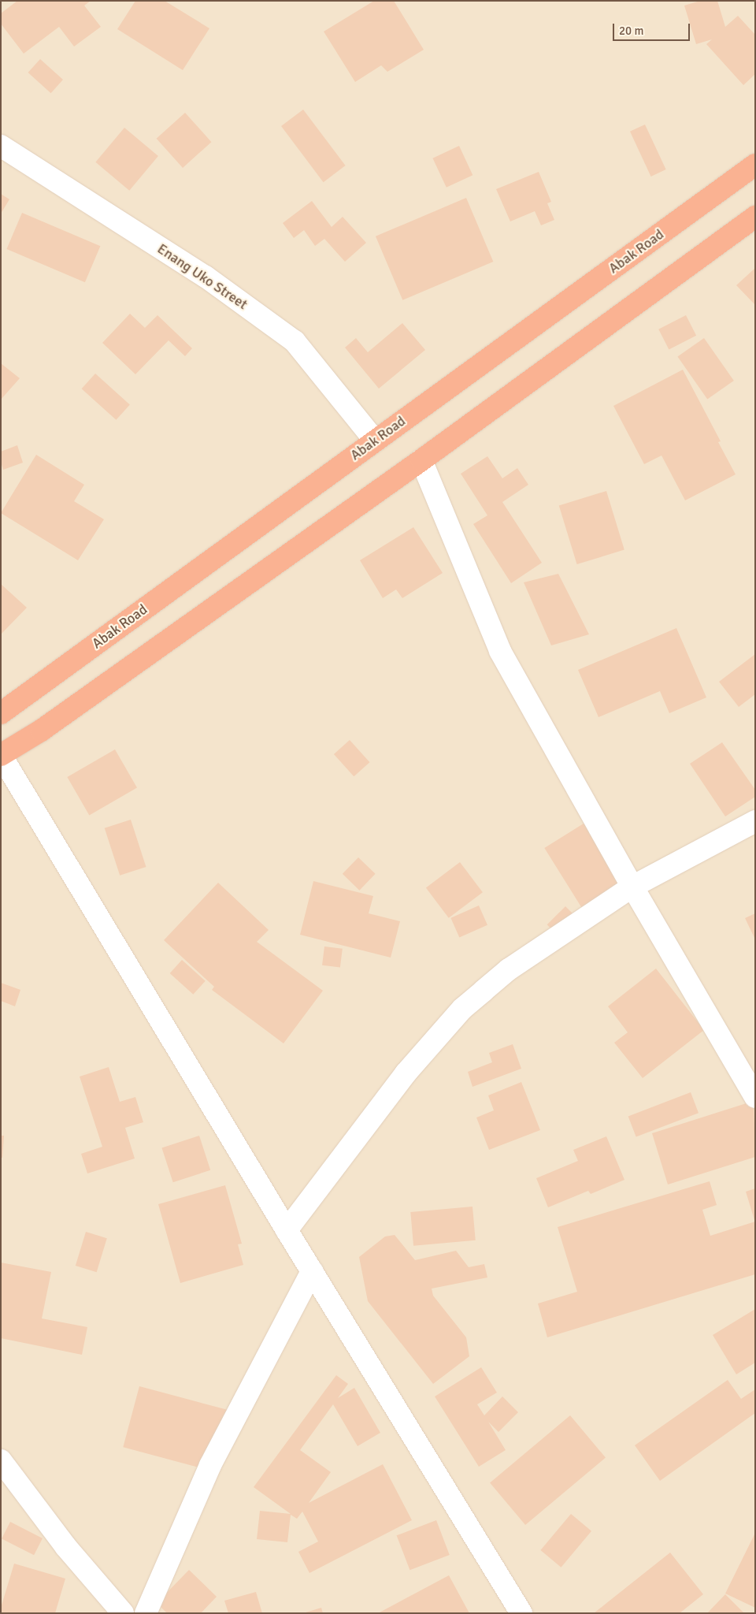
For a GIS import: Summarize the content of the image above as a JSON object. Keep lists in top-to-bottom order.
{
  "streets": {
    "highway": ["Abak Road"],
    "street": ["Enang Uko Street"]
  },
  "crossings": [
    ["Abak Road", "Enang Uko Street"]
  ],
  "scale_bar": "20 m"
}
